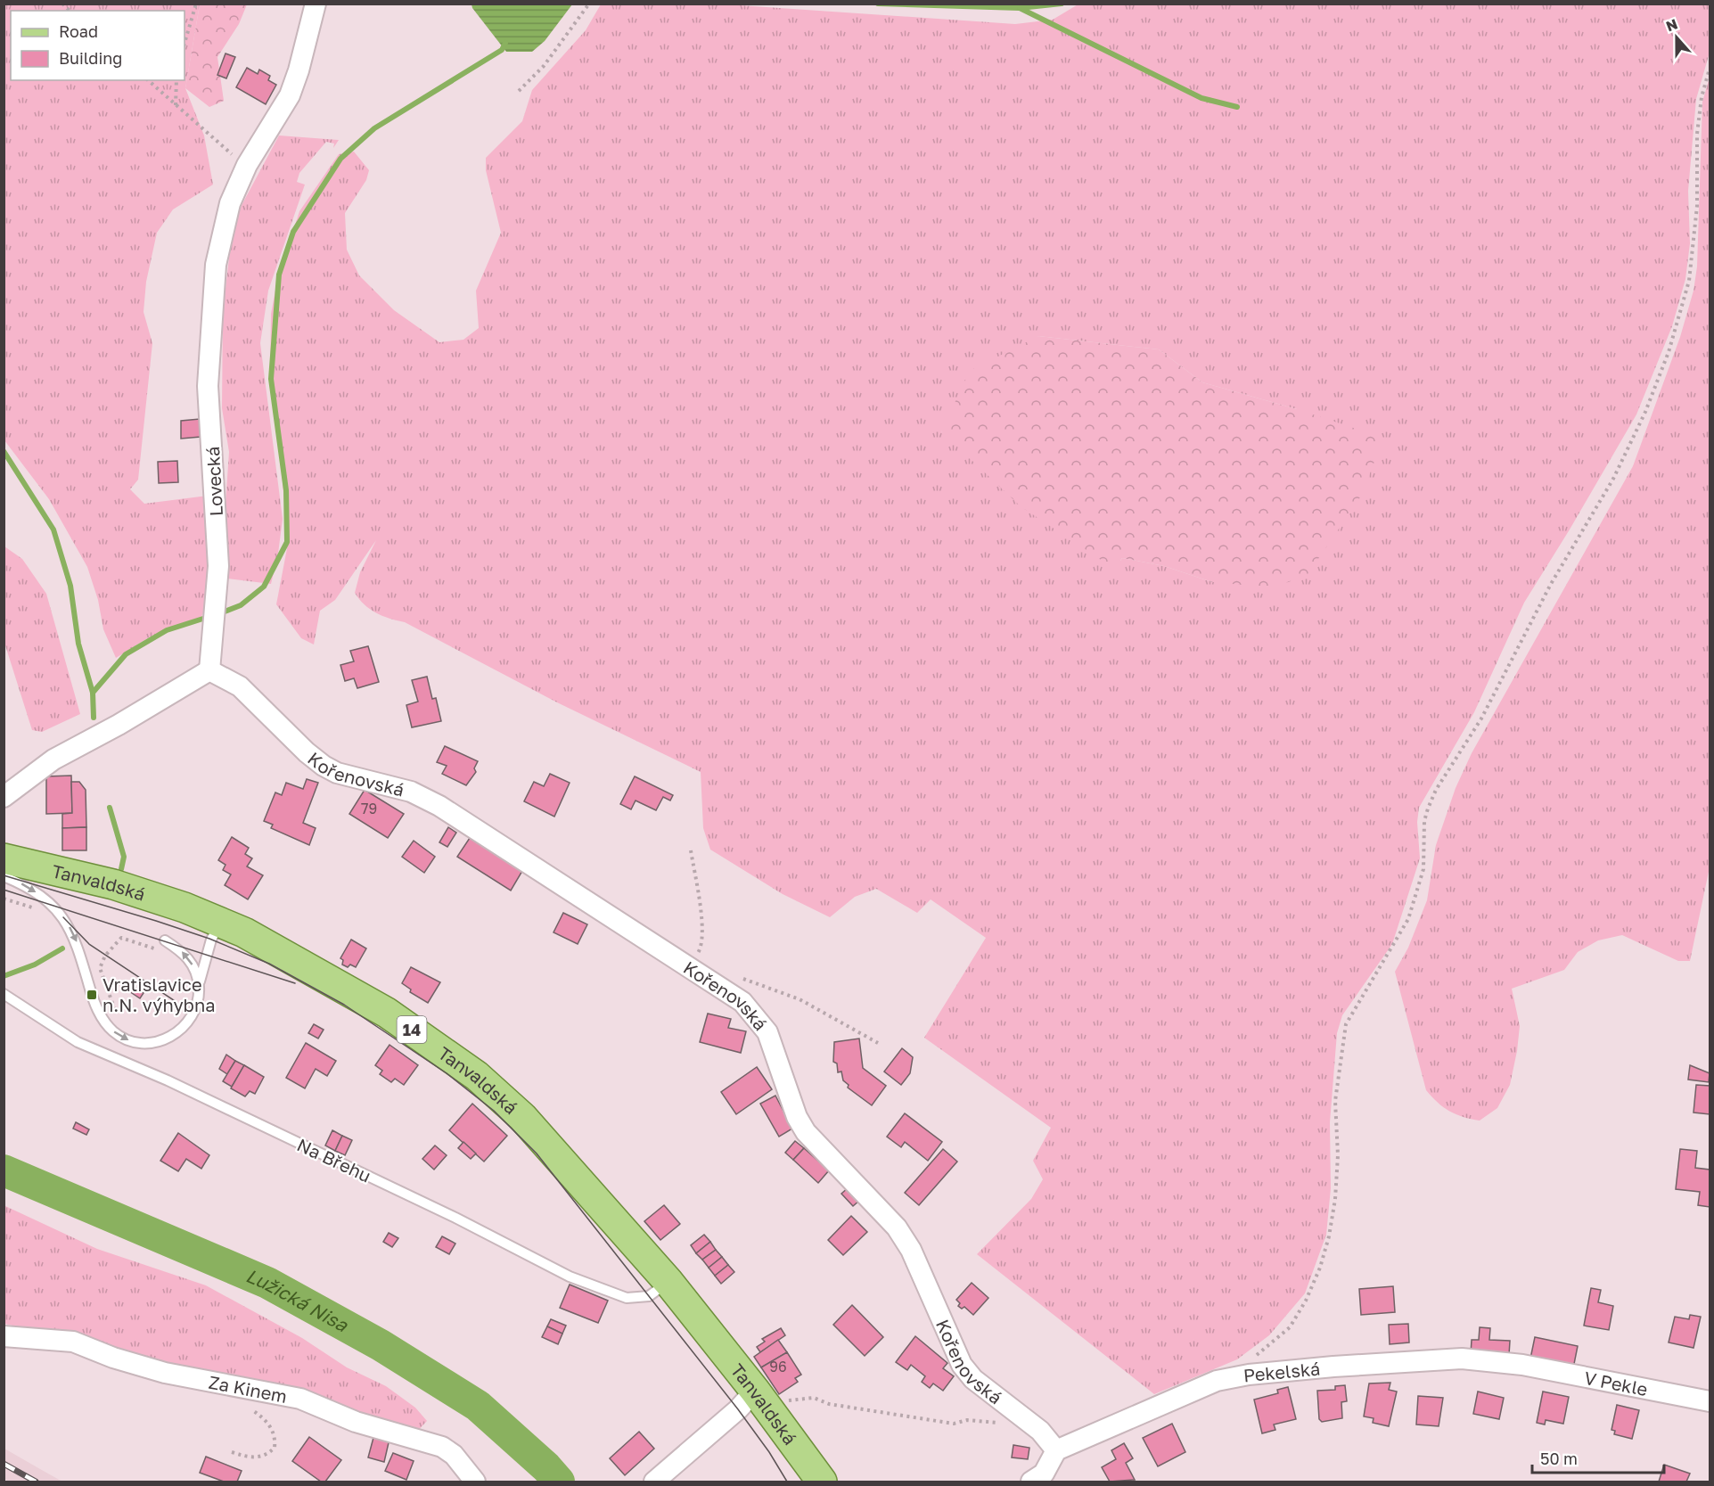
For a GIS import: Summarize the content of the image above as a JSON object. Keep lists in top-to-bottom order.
{
  "streets": {
    "main road": ["Tanvaldská", "14"],
    "street": [
      "Lovecká",
      "Kořenovská",
      "Pekelská",
      "V Pekle",
      "Za Kinem"
    ],
    "lane": ["Na Břehu"]
  },
  "crossings": [
    ["Lovecká", "Kořenovská"],
    ["Kořenovská", "Pekelská"],
    ["Tanvaldská", "Na Břehu"],
    ["Pekelská", "V Pekle"]
  ],
  "water": ["Lužická Nisa"],
  "places": {
    "transit": ["Vratislavice n.N. výhybna"]
  },
  "house_numbers": ["79", "96"],
  "legend": ["Road", "Building"],
  "scale_bar": "50 m",
  "north": "top"
}
